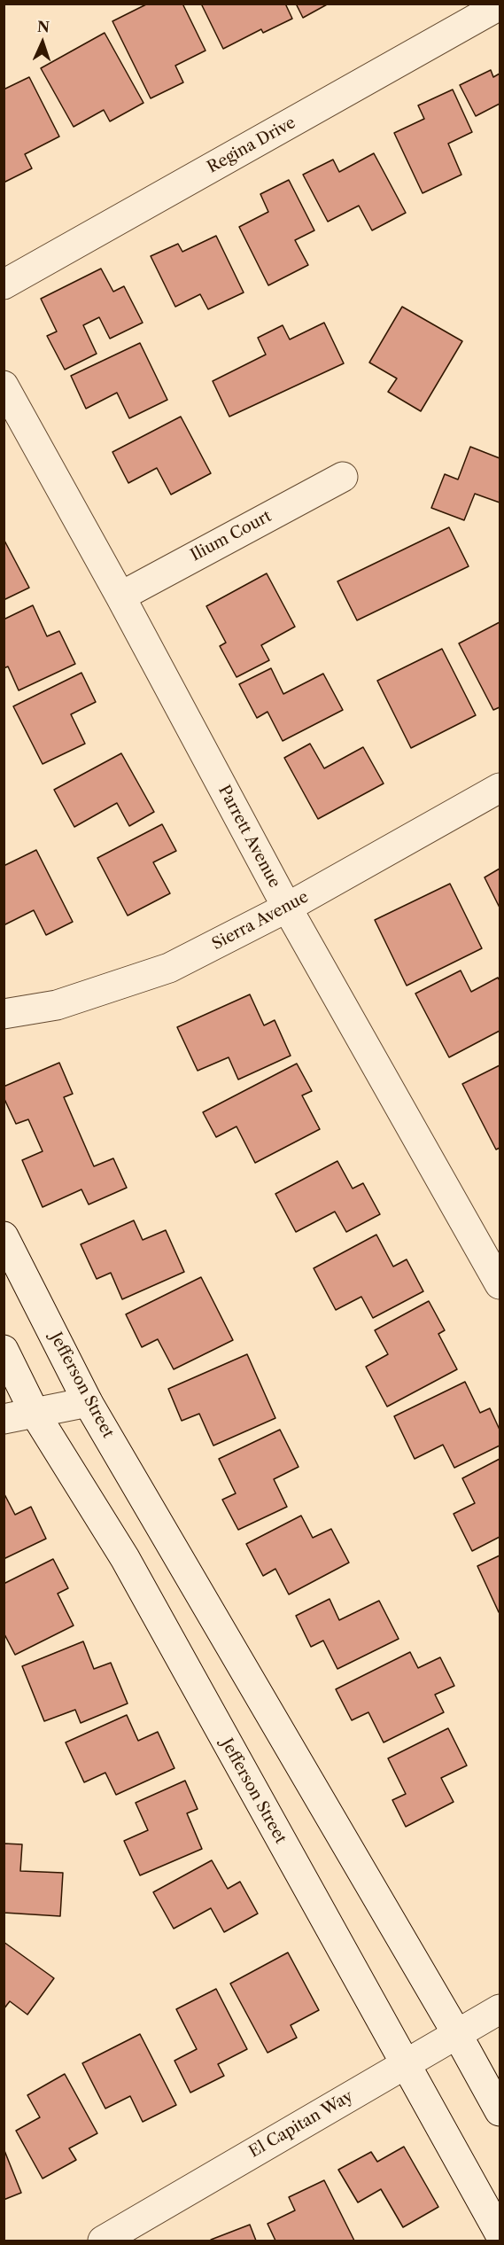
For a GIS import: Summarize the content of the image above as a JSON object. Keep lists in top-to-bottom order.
{
  "streets": {
    "street": [
      "Regina Drive",
      "Ilium Court",
      "Parrett Avenue",
      "Sierra Avenue",
      "Jefferson Street",
      "El Capitan Way"
    ]
  },
  "crossings": [
    ["Ilium Court", "Parrett Avenue"],
    ["Parrett Avenue", "Sierra Avenue"],
    ["Jefferson Street", "El Capitan Way"]
  ],
  "north": "top"
}
